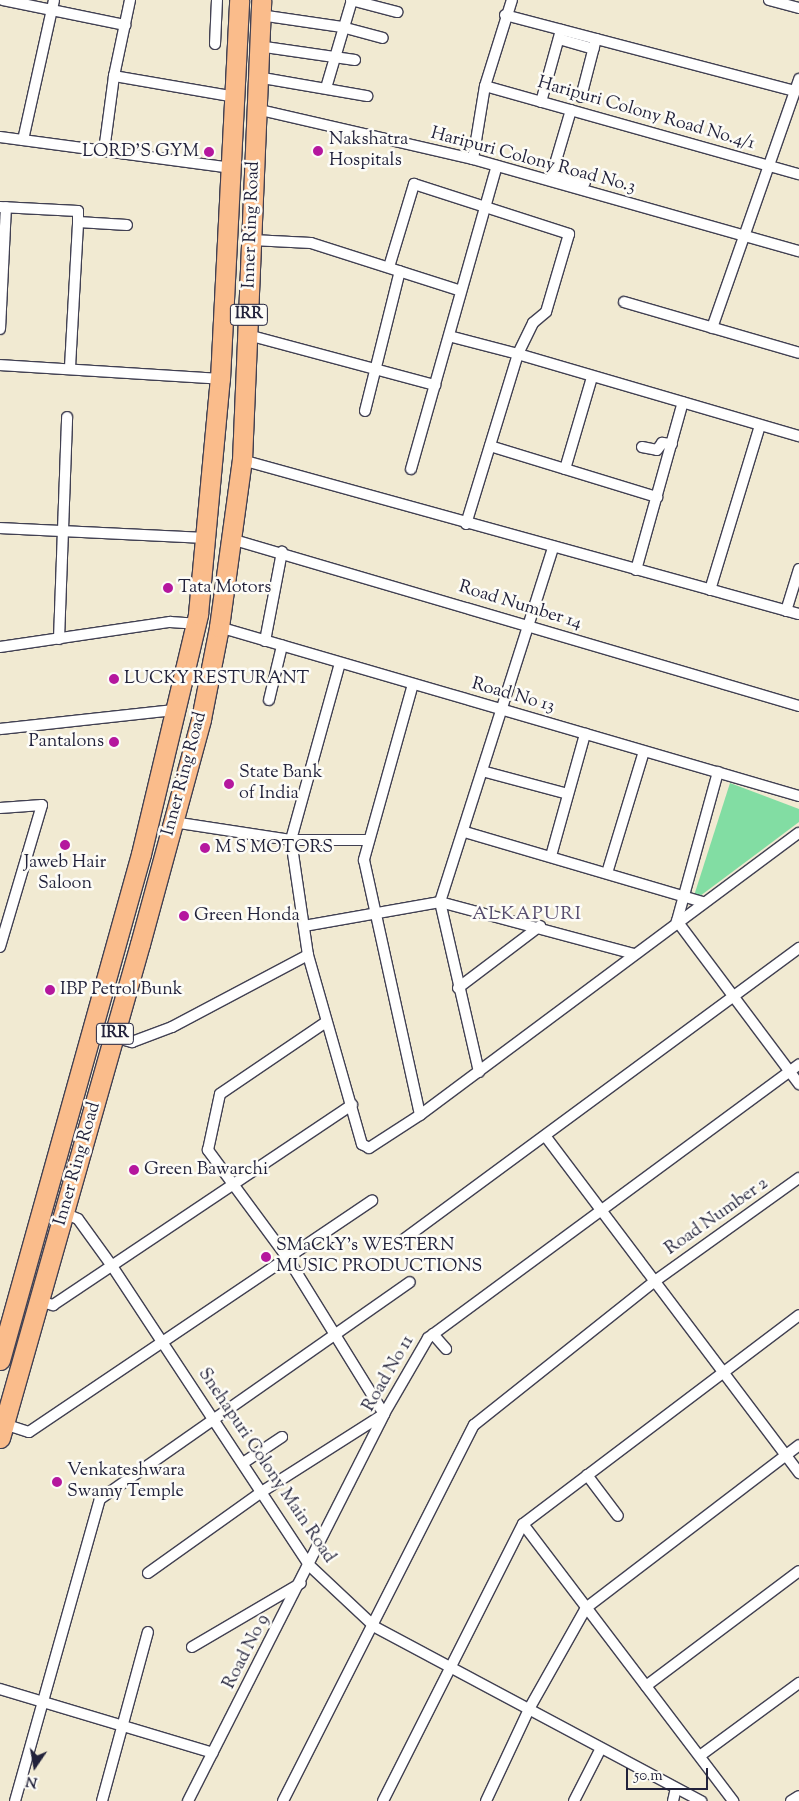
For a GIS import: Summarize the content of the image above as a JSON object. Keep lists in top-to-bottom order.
{
  "streets": {
    "highway": ["Inner Ring Road", "IRR"],
    "street": [
      "Haripuri Colony Road No.4/1",
      "Haripuri Colony Road No.3",
      "Road Number 14",
      "Road No 13",
      "Road Number 2",
      "Road No 11",
      "Snehapuri Colony Main Road",
      "Road No 9"
    ]
  },
  "crossings": [
    ["Haripuri Colony Road No.3", "Inner Ring Road"],
    ["Inner Ring Road", "Road Number 14"],
    ["Inner Ring Road", "Road No 13"],
    ["Inner Ring Road", "Snehapuri Colony Main Road"],
    ["Road Number 2", "Snehapuri Colony Main Road"],
    ["Road No 11", "Snehapuri Colony Main Road"],
    ["Road No 11", "Road No 9"],
    ["Snehapuri Colony Main Road", "Road No 9"]
  ],
  "districts": ["ALKAPURI"],
  "places": [
    "Nakshatra Hospitals",
    "LORD'S GYM",
    "Tata Motors",
    "LUCKY RESTURANT",
    "Pantalons",
    "State Bank of India",
    "Jaweb Hair Saloon",
    "M S MOTORS",
    "Green Honda",
    "IBP Petrol Bunk",
    "Green Bawarchi",
    "SMaCkY's WESTERN MUSIC PRODUCTIONS",
    "Venkateshwara Swamy Temple"
  ],
  "scale_bar": "50 m",
  "north": "bottom"
}
